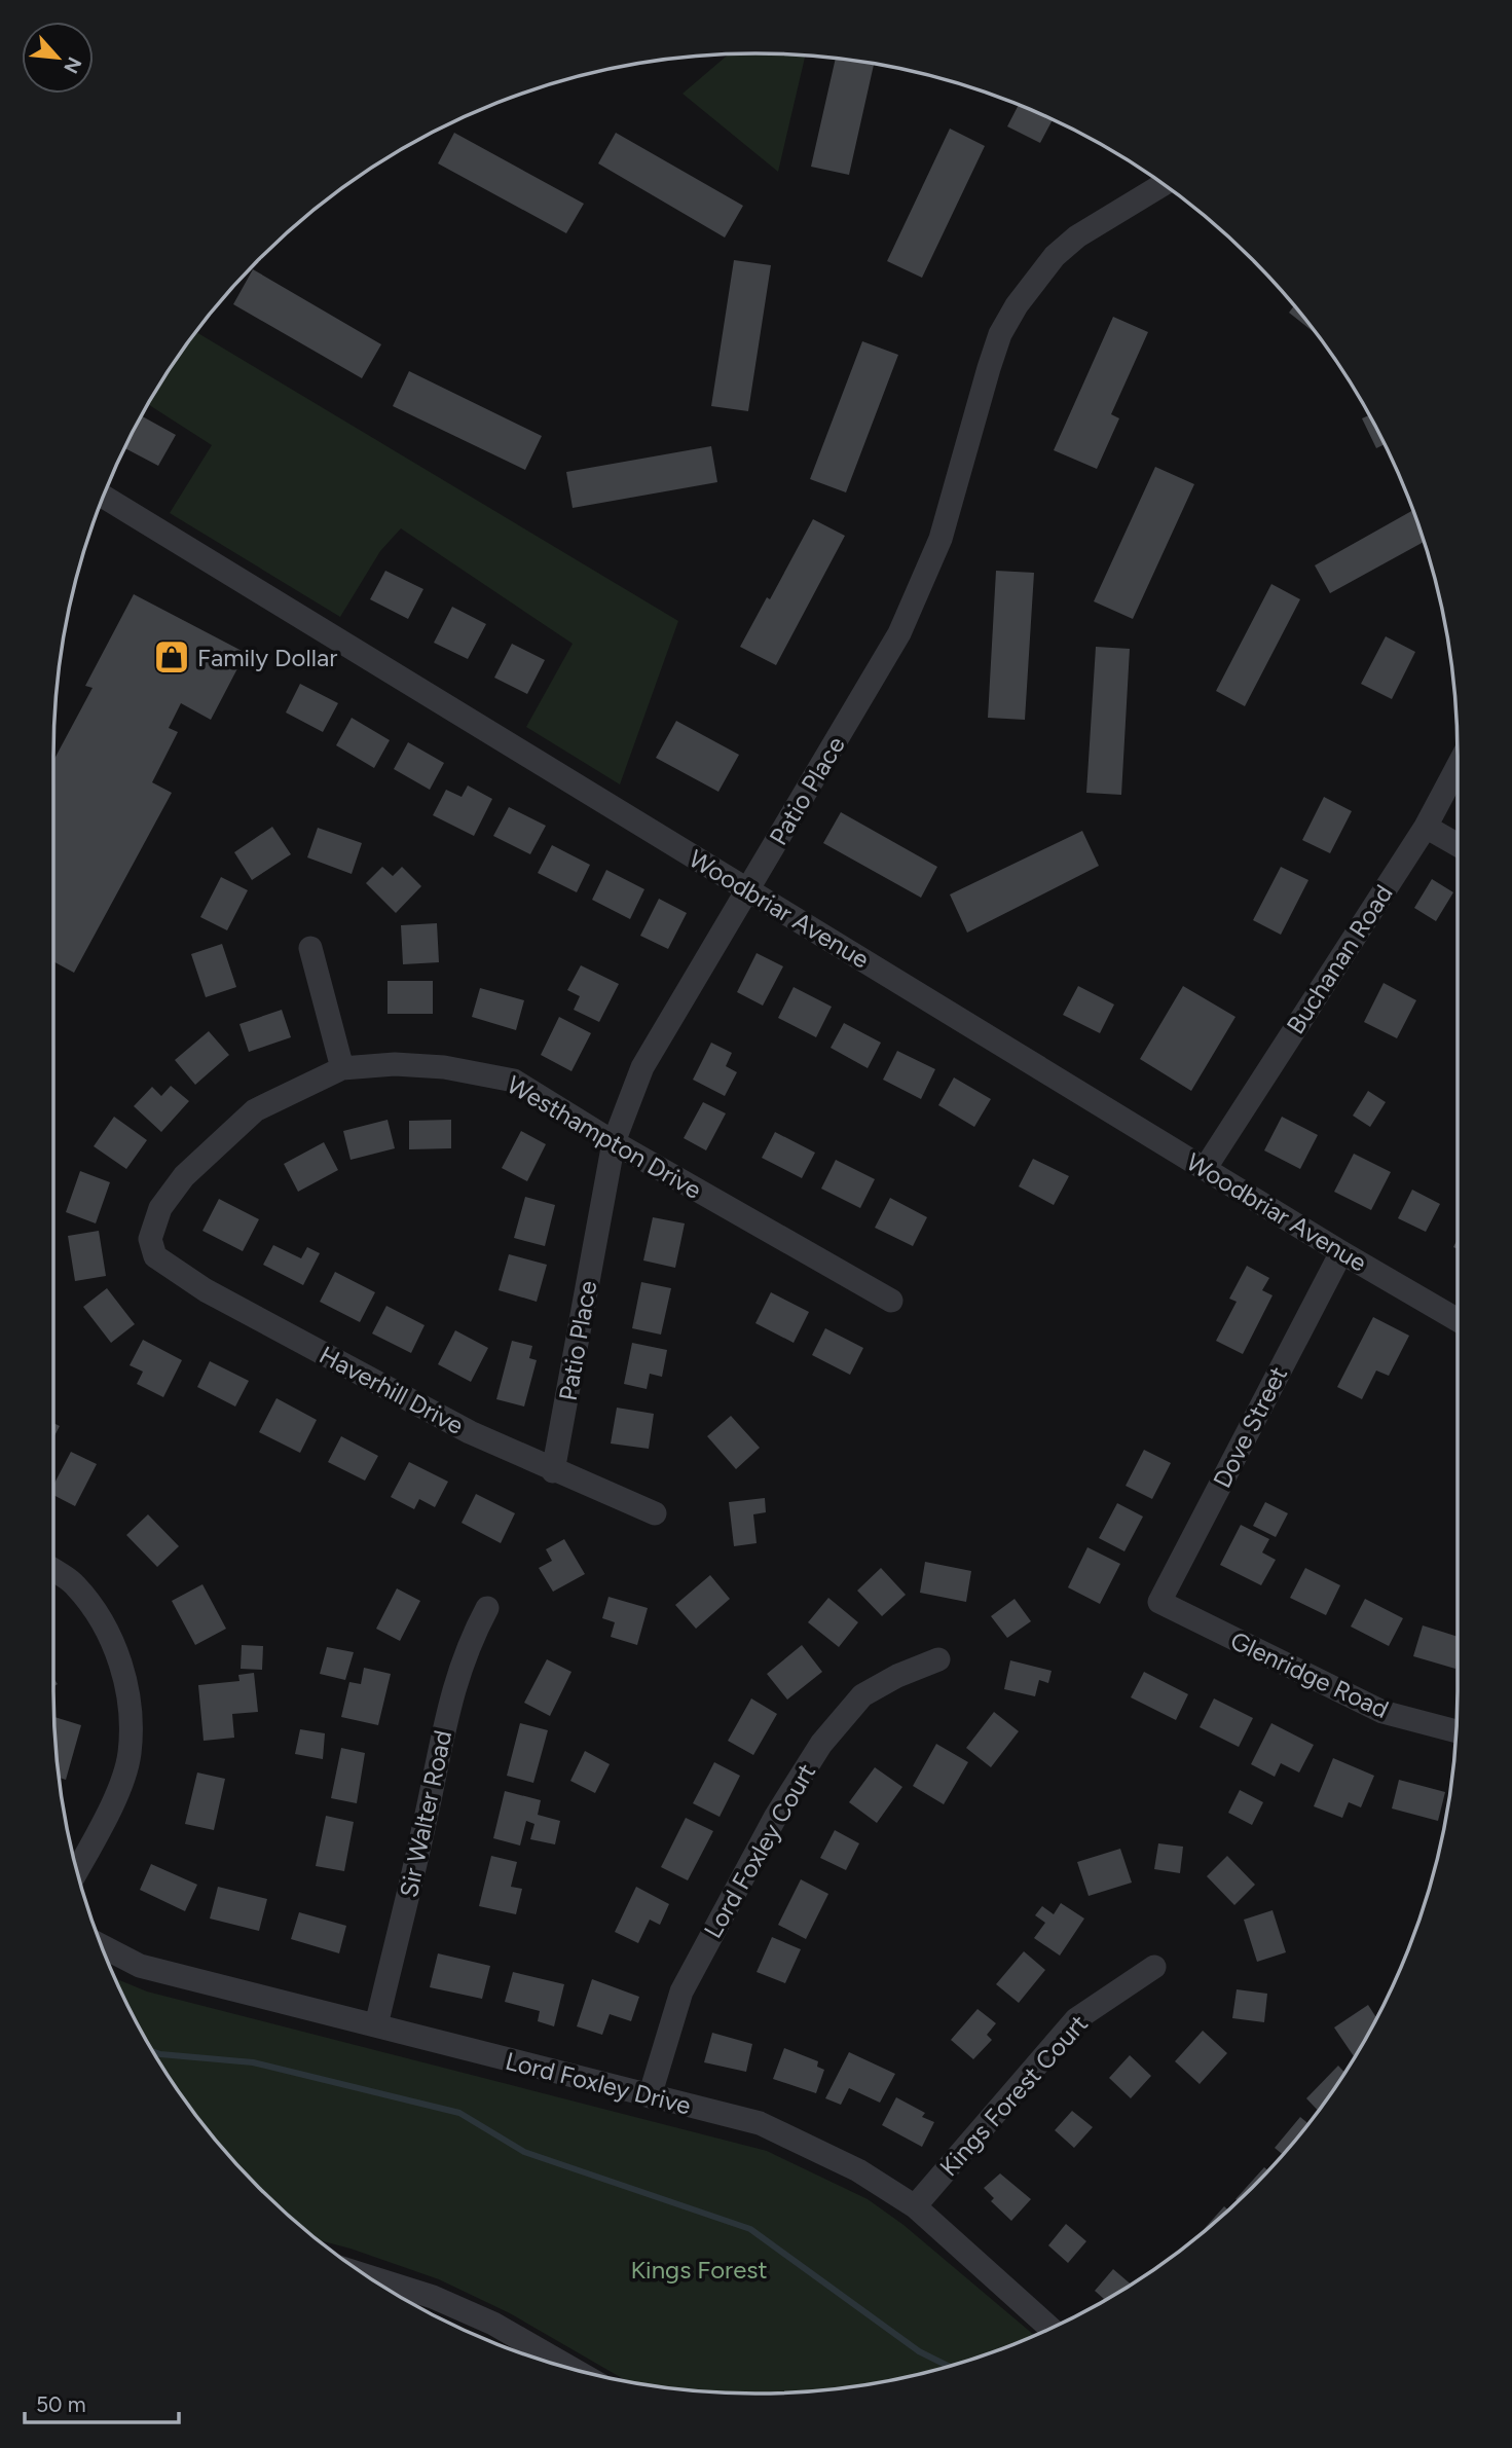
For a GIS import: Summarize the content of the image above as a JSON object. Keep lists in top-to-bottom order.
{
  "streets": {
    "street": [
      "Patio Place",
      "Woodbriar Avenue",
      "Buchanan Road",
      "Westhampton Drive",
      "Haverhill Drive",
      "Dove Street",
      "Glenridge Road",
      "Sir Walter Road",
      "Lord Foxley Court",
      "Lord Foxley Drive",
      "Kings Forest Court"
    ]
  },
  "crossings": [
    ["Patio Place", "Woodbriar Avenue"],
    ["Patio Place", "Westhampton Drive"],
    ["Patio Place", "Haverhill Drive"],
    ["Woodbriar Avenue", "Buchanan Road"],
    ["Woodbriar Avenue", "Dove Street"],
    ["Westhampton Drive", "Haverhill Drive"],
    ["Dove Street", "Glenridge Road"],
    ["Sir Walter Road", "Lord Foxley Drive"],
    ["Lord Foxley Court", "Lord Foxley Drive"],
    ["Lord Foxley Drive", "Kings Forest Court"]
  ],
  "parks": ["Kings Forest"],
  "places": {
    "shop": ["Family Dollar"]
  },
  "scale_bar": "50 m",
  "north": "bottom right"
}
